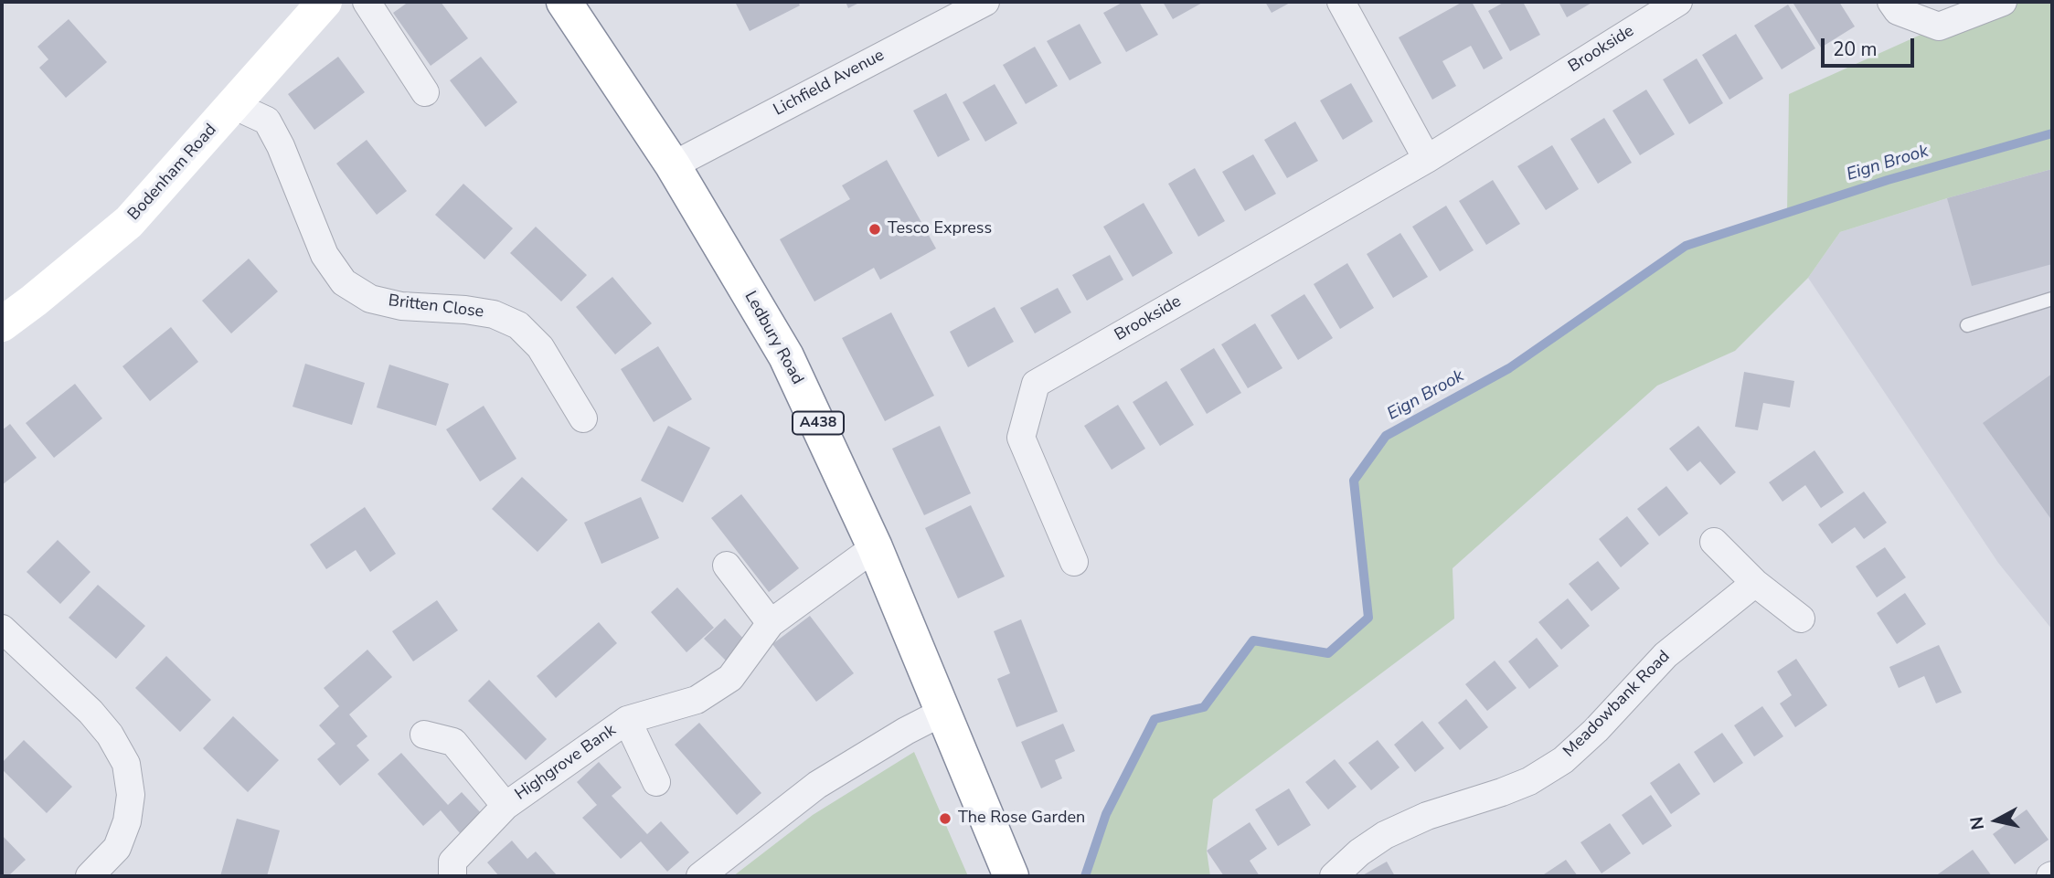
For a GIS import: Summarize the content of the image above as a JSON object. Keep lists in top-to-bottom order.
{
  "streets": {
    "main road": ["Bodenham Road", "Ledbury Road", "A438"],
    "street": [
      "Brookside",
      "Lichfield Avenue",
      "Britten Close",
      "Meadowbank Road",
      "Highgrove Bank"
    ]
  },
  "crossings": [
    ["Lichfield Avenue", "Ledbury Road"],
    ["Bodenham Road", "Britten Close"],
    ["Ledbury Road", "Highgrove Bank"]
  ],
  "water": ["Eign Brook"],
  "places": ["Tesco Express", "The Rose Garden"],
  "scale_bar": "20 m",
  "north": "left"
}
